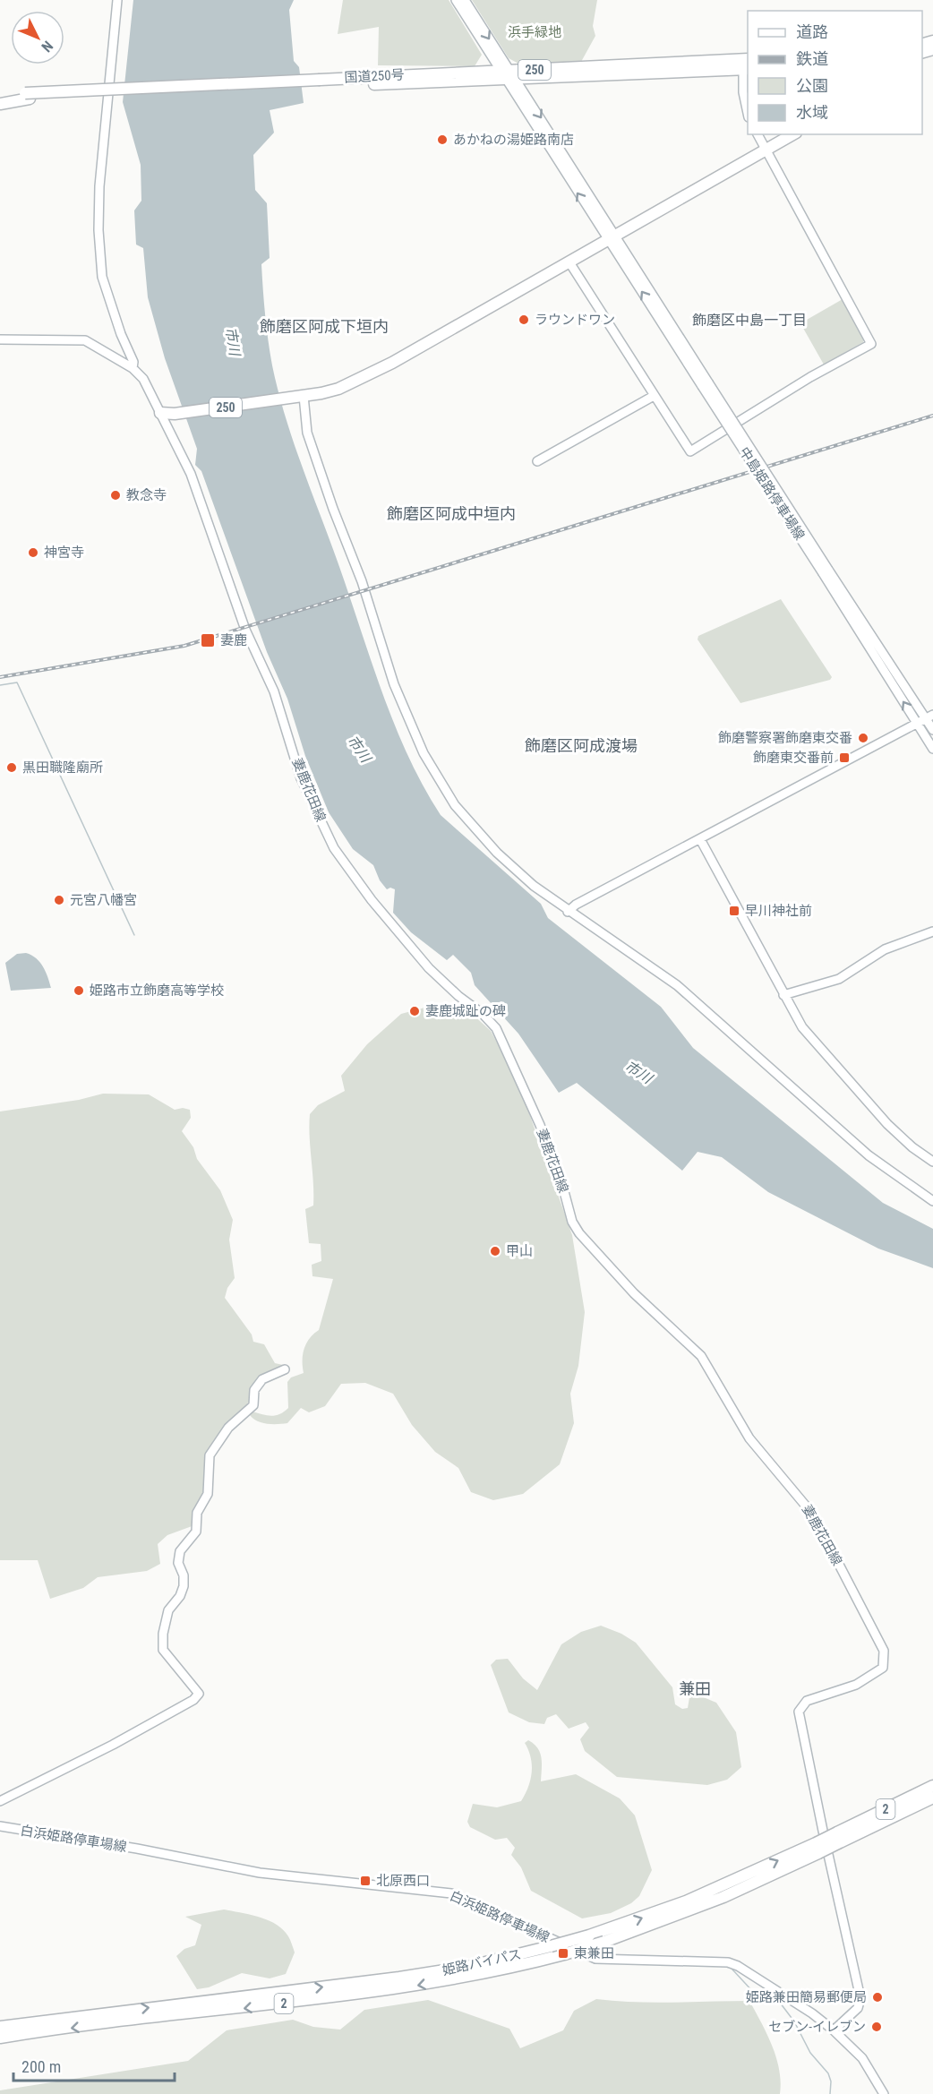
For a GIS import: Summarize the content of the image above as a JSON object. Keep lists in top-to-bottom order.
{
  "streets": {
    "highway": [
      "250",
      "国道250号",
      "2",
      "姫路バイパス"
    ],
    "street": ["中島姫路停車場線", "妻鹿花田線", "白浜姫路停車場線"]
  },
  "crossings": [
    ["250", "中島姫路停車場線"],
    ["250", "妻鹿花田線"],
    ["国道250号", "中島姫路停車場線"],
    ["妻鹿花田線", "白浜姫路停車場線"]
  ],
  "districts": [
    "飾磨区中島一丁目",
    "飾磨区阿成下垣内",
    "飾磨区阿成中垣内",
    "飾磨区阿成渡場",
    "兼田"
  ],
  "water": ["市川"],
  "parks": ["浜手緑地"],
  "places": {
    "other": [
      "あかねの湯姫路南店",
      "ラウンドワン",
      "教念寺",
      "神宮寺",
      "飾磨警察署飾磨東交番",
      "黒田職隆廟所",
      "元宮八幡宮",
      "姫路市立飾磨高等学校",
      "妻鹿城趾の碑",
      "甲山",
      "姫路兼田簡易郵便局",
      "セブン-イレブン"
    ],
    "transit": [
      "妻鹿",
      "飾磨東交番前",
      "早川神社前",
      "北原西口",
      "東兼田"
    ]
  },
  "legend": [
    "道路",
    "鉄道",
    "公園",
    "水域"
  ],
  "scale_bar": "200 m",
  "north": "bottom right"
}
